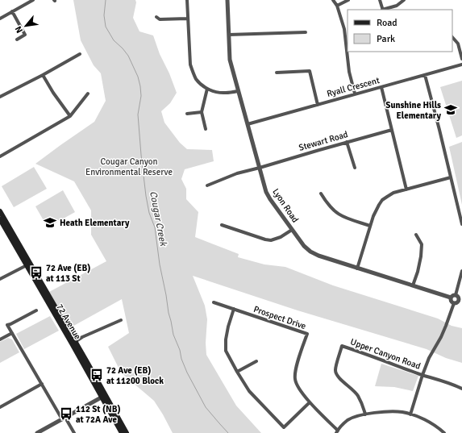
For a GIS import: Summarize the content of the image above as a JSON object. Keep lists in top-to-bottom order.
{
  "streets": {
    "main road": ["72 Avenue"],
    "street": [
      "Ryall Crescent",
      "Stewart Road",
      "Lyon Road",
      "Prospect Drive",
      "Upper Canyon Road"
    ]
  },
  "crossings": [
    ["Ryall Crescent", "Lyon Road"],
    ["Stewart Road", "Lyon Road"]
  ],
  "water": ["Cougar Creek"],
  "parks": ["Cougar Canyon Environmental Reserve"],
  "places": {
    "school or university": ["Sunshine Hills Elementary", "Heath Elementary"],
    "bus stop": ["72 Ave (EB) at 113 St", "72 Ave (EB) at 11200 Block", "112 St (NB) at 72A Ave"]
  },
  "legend": ["Road", "Park"],
  "north": "bottom left"
}
